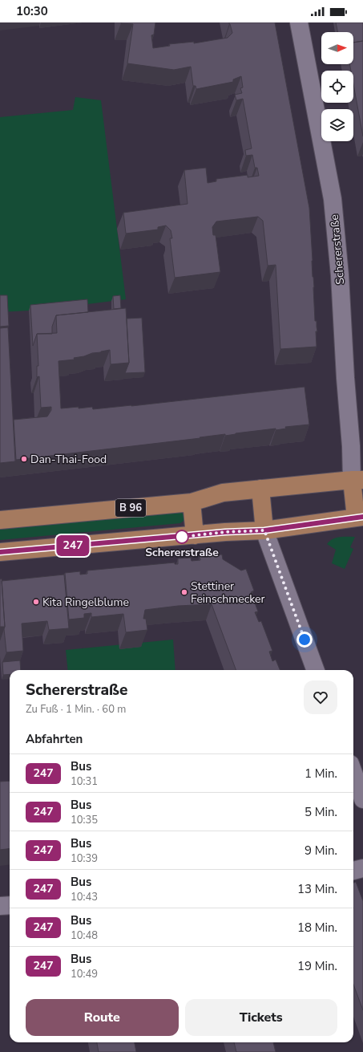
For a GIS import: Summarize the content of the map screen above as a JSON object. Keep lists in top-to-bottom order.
{
  "streets": {
    "main road": ["B 96"],
    "street": ["Schererstraße"]
  },
  "crossings": [
    ["Schererstraße", "B 96"]
  ],
  "places": [
    "Dan-Thai-Food",
    "Schererstraße",
    "Stettiner Feinschmecker",
    "Kita Ringelblume"
  ],
  "lines": ["bus line 247"],
  "north": "right",
  "page": {
    "status": "10:30",
    "on_map": "247",
    "heading": [
      ["Schererstraße", "Zu Fuß · 1 Min. · 60 m"],
      "Abfahrten"
    ],
    "list": [
      {
        "mark": "247",
        "name": "Bus",
        "note": "10:31",
        "value": "1 Min."
      },
      {
        "mark": "247",
        "name": "Bus",
        "note": "10:35",
        "value": "5 Min."
      },
      {
        "mark": "247",
        "name": "Bus",
        "note": "10:39",
        "value": "9 Min."
      },
      {
        "mark": "247",
        "name": "Bus",
        "note": "10:43",
        "value": "13 Min."
      },
      {
        "mark": "247",
        "name": "Bus",
        "note": "10:48",
        "value": "18 Min."
      },
      {
        "mark": "247",
        "name": "Bus",
        "note": "10:49",
        "value": "19 Min."
      }
    ],
    "buttons": ["Route", "Tickets"]
  }
}
